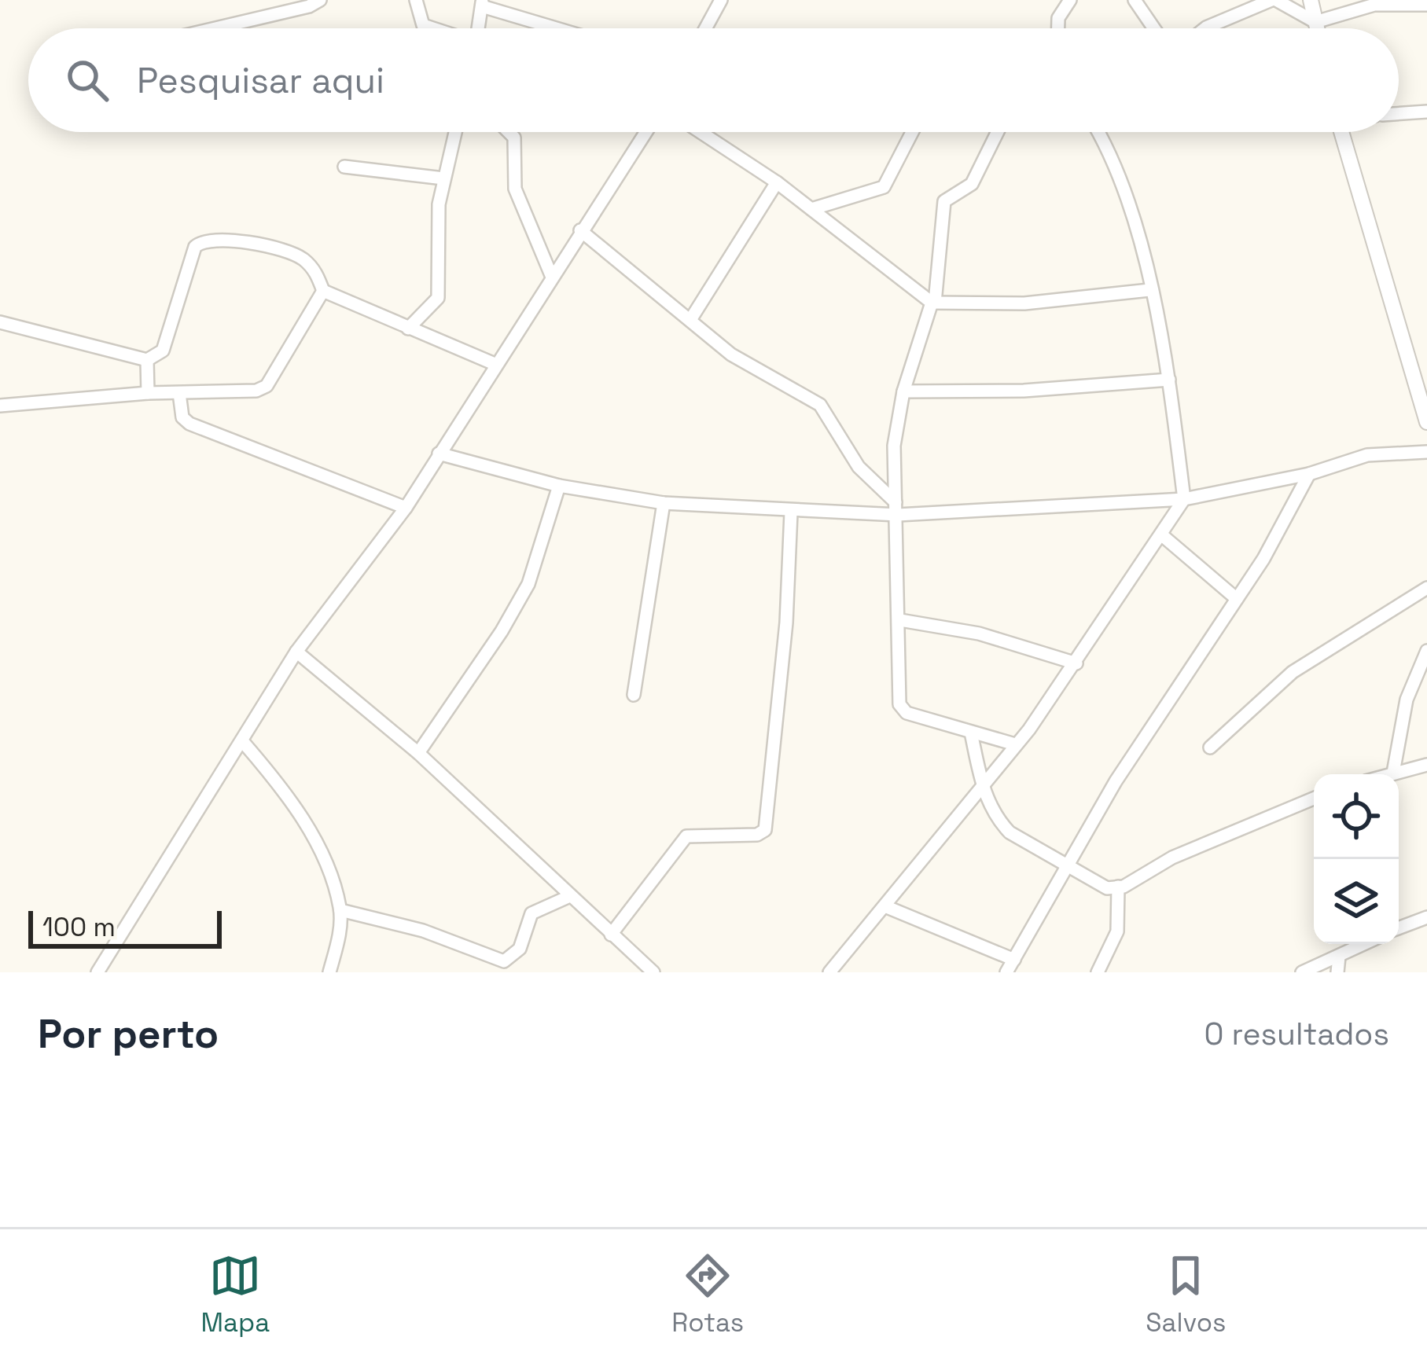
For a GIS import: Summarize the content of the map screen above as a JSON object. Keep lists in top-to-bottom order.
{
  "scale_bar": "100 m",
  "page": {
    "search": "Pesquisar aqui",
    "scale": "100 m",
    "heading": ["Por perto", "0 resultados"],
    "nav": ["Mapa", "Rotas", "Salvos"]
  }
}
